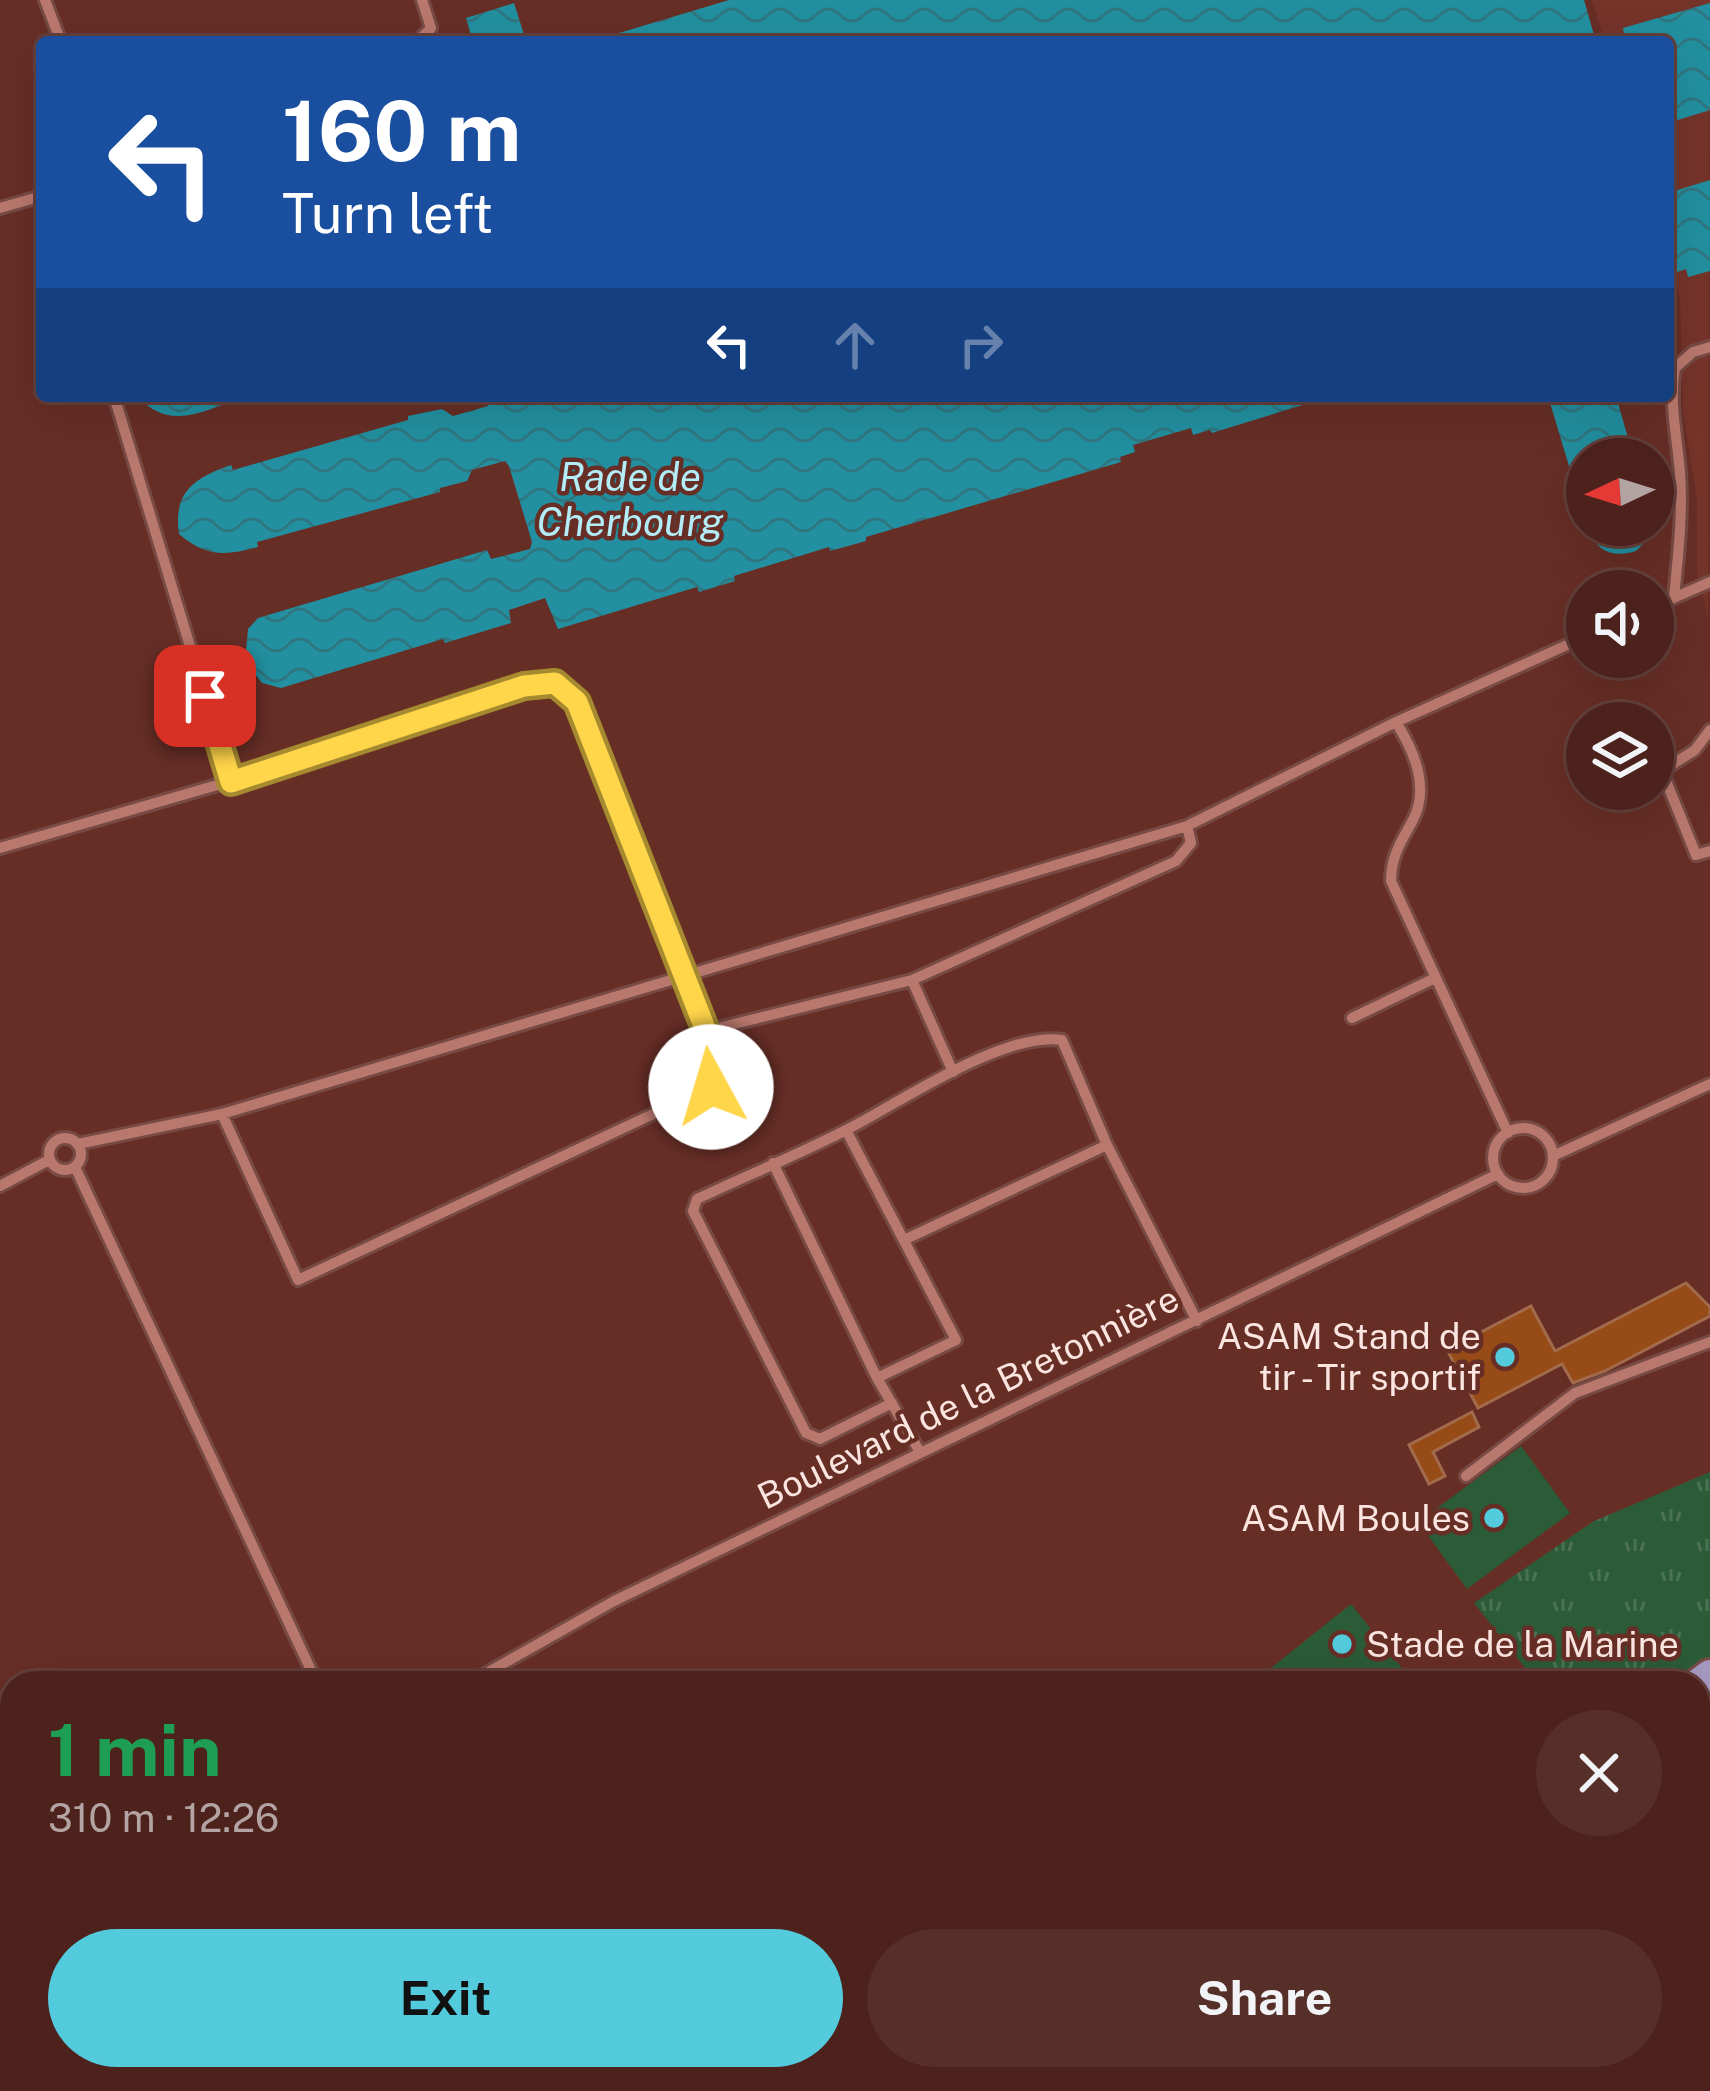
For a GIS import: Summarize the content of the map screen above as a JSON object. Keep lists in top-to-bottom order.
{
  "streets": {
    "lane": ["Boulevard de la Bretonnière"]
  },
  "water": ["Rade de Cherbourg"],
  "places": ["ASAM Stand de tir - Tir sportif", "ASAM Boules", "Stade de la Marine"],
  "north": "left",
  "page": {
    "turn": ["160 m", "Turn left"],
    "heading": ["1 min", "310 m · 12:26"],
    "buttons": ["Exit", "Share"]
  }
}
